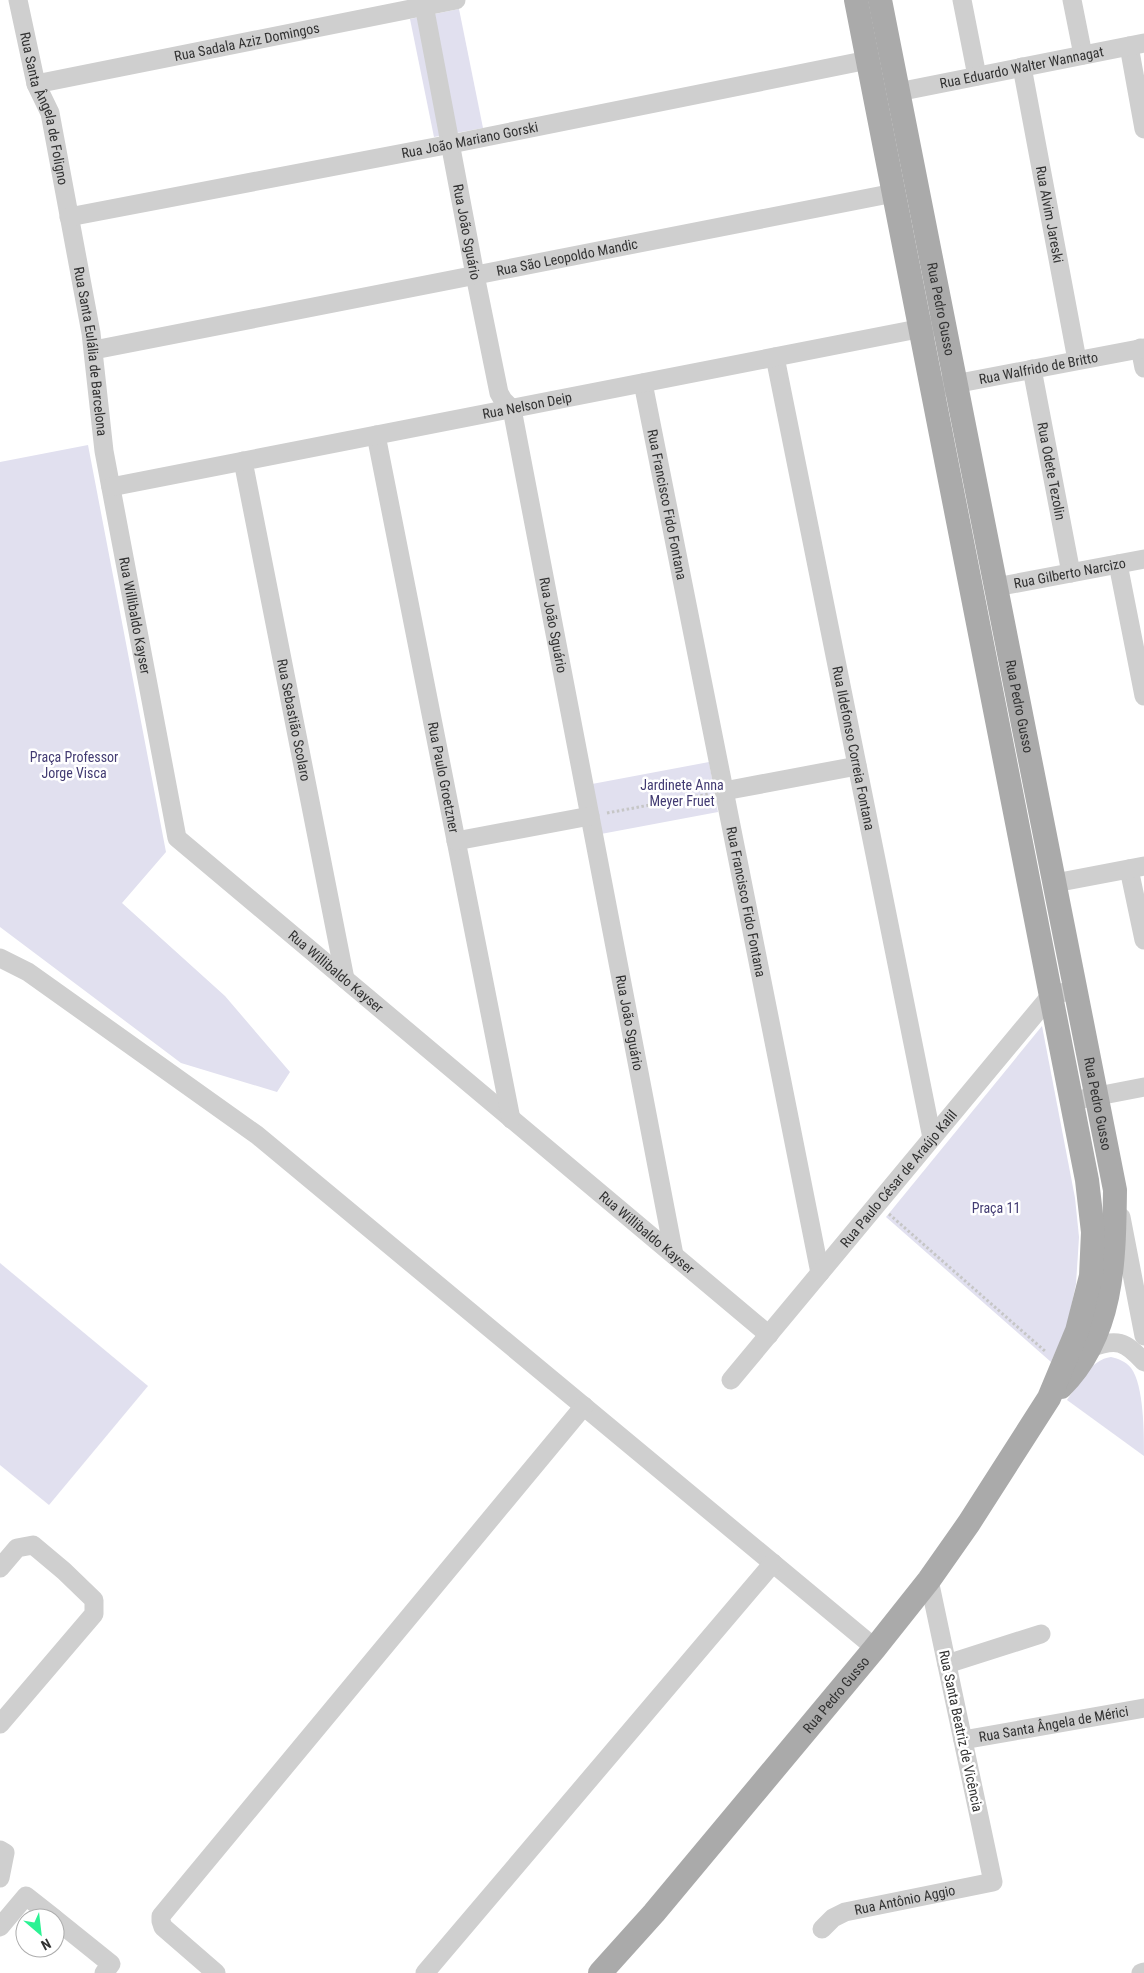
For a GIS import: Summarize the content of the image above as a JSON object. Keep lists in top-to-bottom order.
{
  "streets": {
    "main road": ["Rua Pedro Gusso"],
    "street": [
      "Rua Sadala Aziz Domingos",
      "Rua Eduardo Walter Wannagat",
      "Rua Santa Ângela de Foligno",
      "Rua João Mariano Gorski",
      "Rua Alvim Jareski",
      "Rua João Sguário",
      "Rua São Leopoldo Mandic",
      "Rua Santa Eulália de Barcelona",
      "Rua Walfrido de Britto",
      "Rua Nelson Deip",
      "Rua Odete Tezolin",
      "Rua Francisco Fido Fontana",
      "Rua Gilberto Narcizo",
      "Rua Willibaldo Kayser",
      "Rua Sebastião Scolaro",
      "Rua Ildefonso Correia Fontana",
      "Rua Paulo Groetzner",
      "Rua Paulo César de Araújo Kalil",
      "Rua Santa Ângela de Mérici",
      "Rua Santa Beatriz de Vicência",
      "Rua Antônio Aggio"
    ]
  },
  "crossings": [
    ["Rua Sadala Aziz Domingos", "Rua Santa Ângela de Foligno"],
    ["Rua Sadala Aziz Domingos", "Rua João Sguário"],
    ["Rua Eduardo Walter Wannagat", "Rua Alvim Jareski"],
    ["Rua Eduardo Walter Wannagat", "Rua Pedro Gusso"],
    ["Rua Santa Ângela de Foligno", "Rua João Mariano Gorski"],
    ["Rua Santa Ângela de Foligno", "Rua Santa Eulália de Barcelona"],
    ["Rua João Mariano Gorski", "Rua João Sguário"],
    ["Rua João Mariano Gorski", "Rua Pedro Gusso"],
    ["Rua João Mariano Gorski", "Rua Santa Eulália de Barcelona"],
    ["Rua Alvim Jareski", "Rua Walfrido de Britto"],
    ["Rua João Sguário", "Rua São Leopoldo Mandic"],
    ["Rua João Sguário", "Rua Nelson Deip"],
    ["Rua João Sguário", "Rua Willibaldo Kayser"],
    ["Rua São Leopoldo Mandic", "Rua Pedro Gusso"],
    ["Rua São Leopoldo Mandic", "Rua Santa Eulália de Barcelona"],
    ["Rua Pedro Gusso", "Rua Walfrido de Britto"],
    ["Rua Pedro Gusso", "Rua Nelson Deip"],
    ["Rua Pedro Gusso", "Rua Gilberto Narcizo"],
    ["Rua Pedro Gusso", "Rua Paulo César de Araújo Kalil"],
    ["Rua Pedro Gusso", "Rua Santa Beatriz de Vicência"],
    ["Rua Santa Eulália de Barcelona", "Rua Nelson Deip"],
    ["Rua Santa Eulália de Barcelona", "Rua Willibaldo Kayser"],
    ["Rua Walfrido de Britto", "Rua Odete Tezolin"],
    ["Rua Nelson Deip", "Rua Francisco Fido Fontana"],
    ["Rua Nelson Deip", "Rua Willibaldo Kayser"],
    ["Rua Nelson Deip", "Rua Sebastião Scolaro"],
    ["Rua Nelson Deip", "Rua Ildefonso Correia Fontana"],
    ["Rua Nelson Deip", "Rua Paulo Groetzner"],
    ["Rua Odete Tezolin", "Rua Gilberto Narcizo"],
    ["Rua Francisco Fido Fontana", "Rua Paulo César de Araújo Kalil"],
    ["Rua Willibaldo Kayser", "Rua Sebastião Scolaro"],
    ["Rua Willibaldo Kayser", "Rua Paulo Groetzner"],
    ["Rua Willibaldo Kayser", "Rua Paulo César de Araújo Kalil"],
    ["Rua Ildefonso Correia Fontana", "Rua Paulo César de Araújo Kalil"],
    ["Rua Santa Ângela de Mérici", "Rua Santa Beatriz de Vicência"],
    ["Rua Santa Beatriz de Vicência", "Rua Antônio Aggio"]
  ],
  "parks": ["Praça Professor Jorge Visca", "Jardinete Anna Meyer Fruet", "Praça 11"],
  "north": "bottom right"
}
